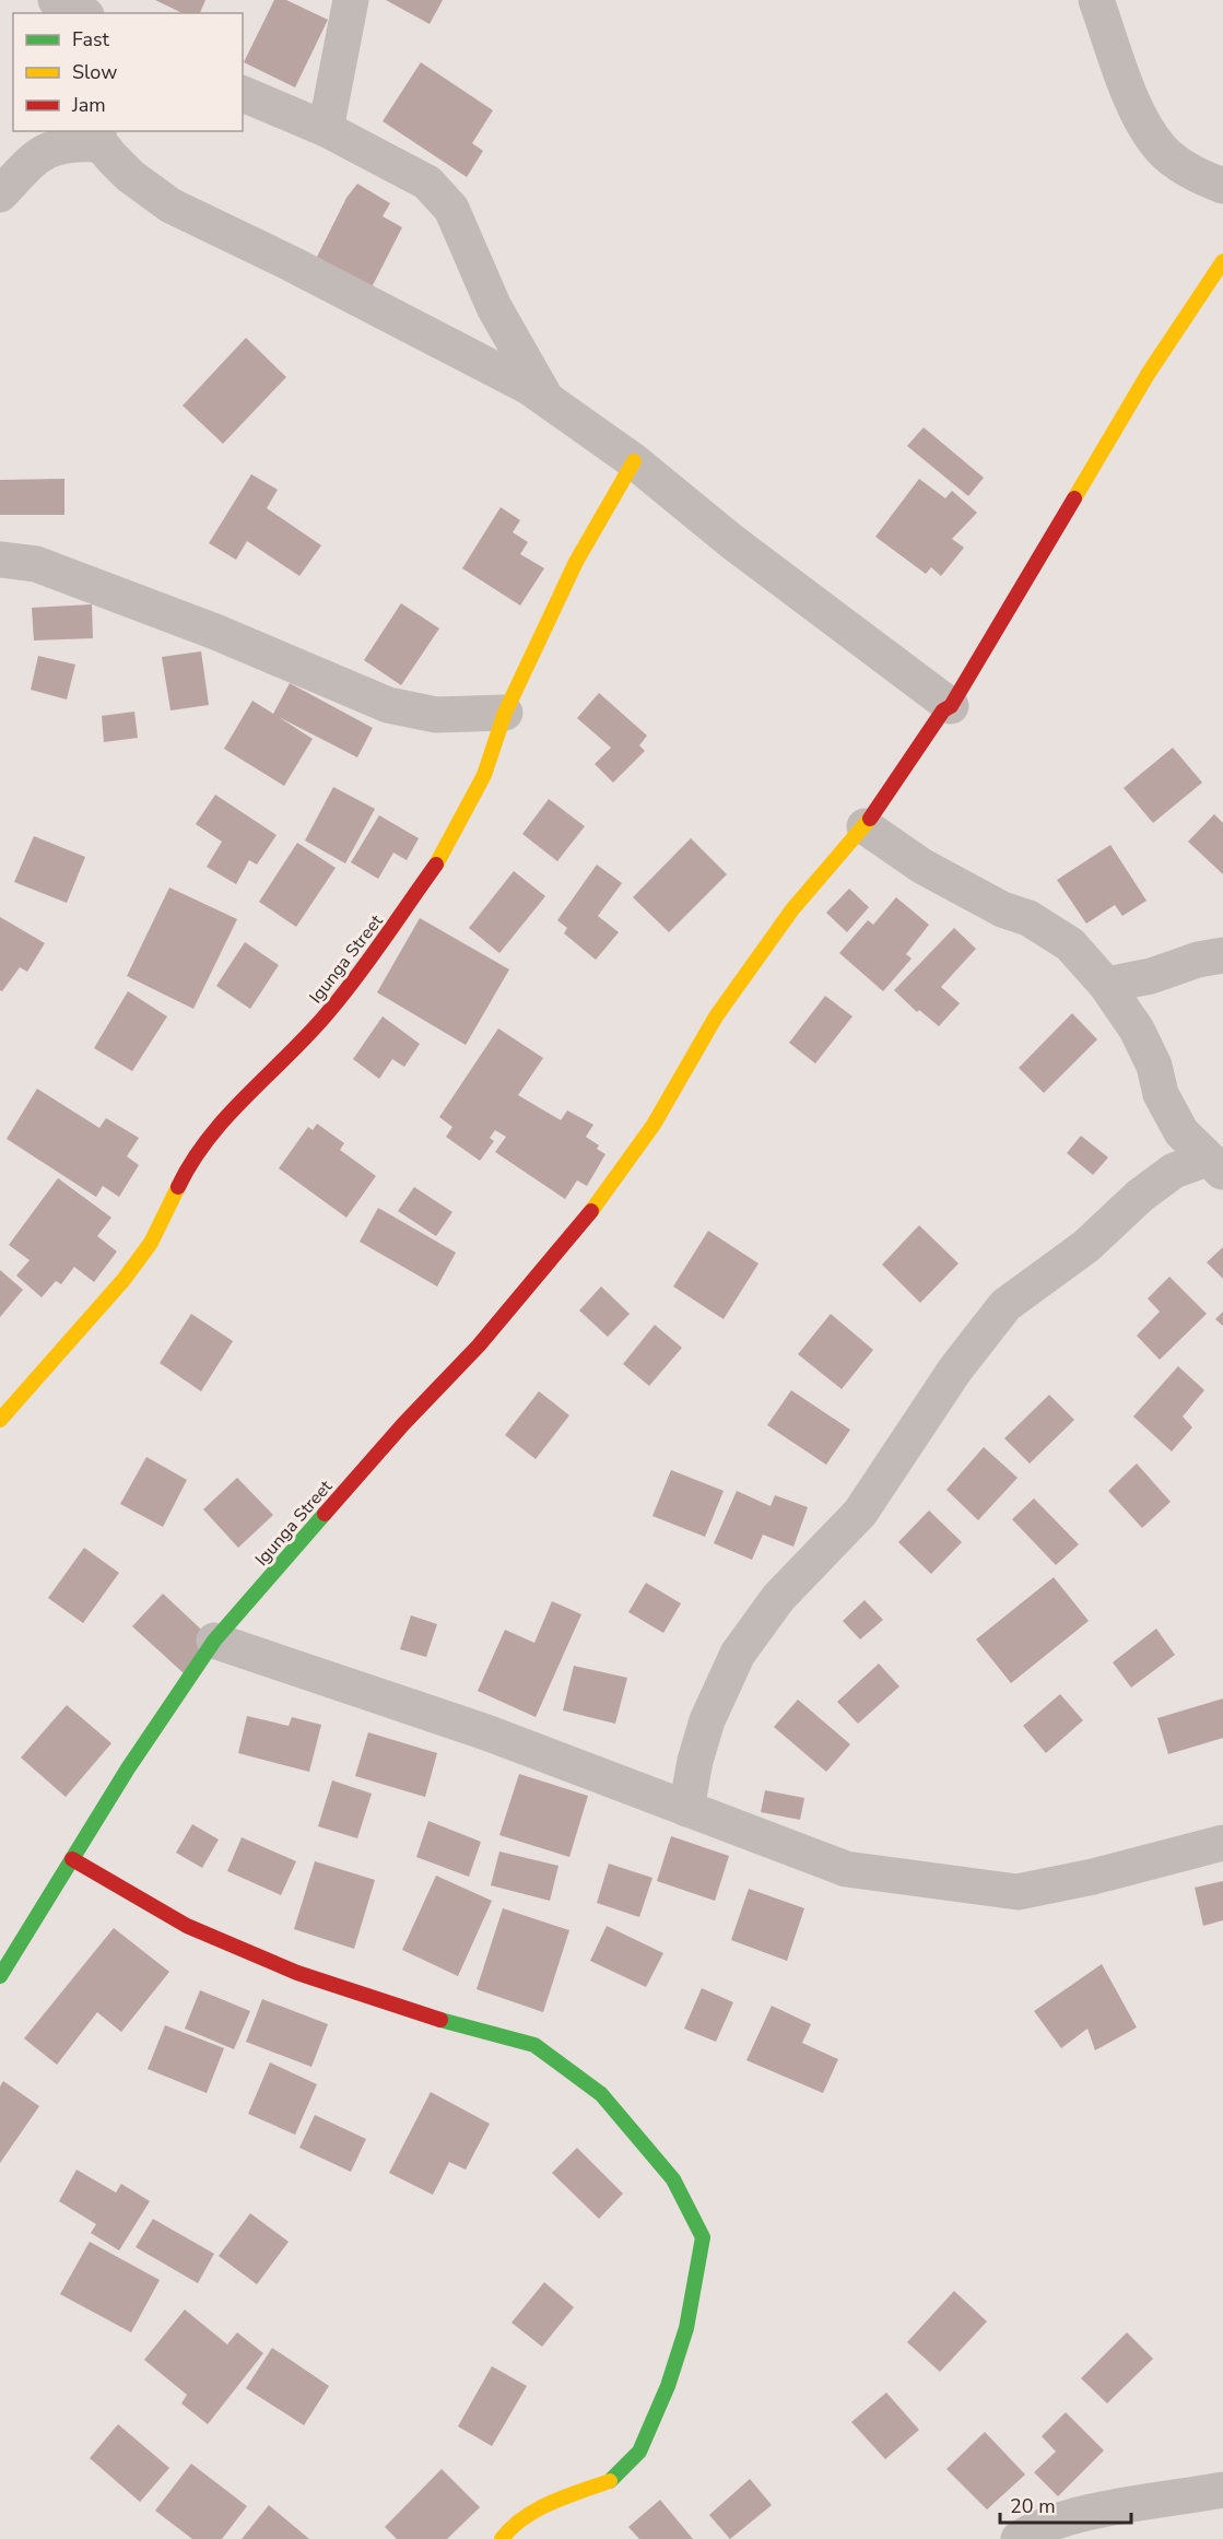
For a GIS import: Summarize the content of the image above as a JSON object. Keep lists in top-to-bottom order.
{
  "streets": {
    "street": ["Igunga Street"]
  },
  "legend": ["Fast", "Slow", "Jam"],
  "scale_bar": "20 m"
}
